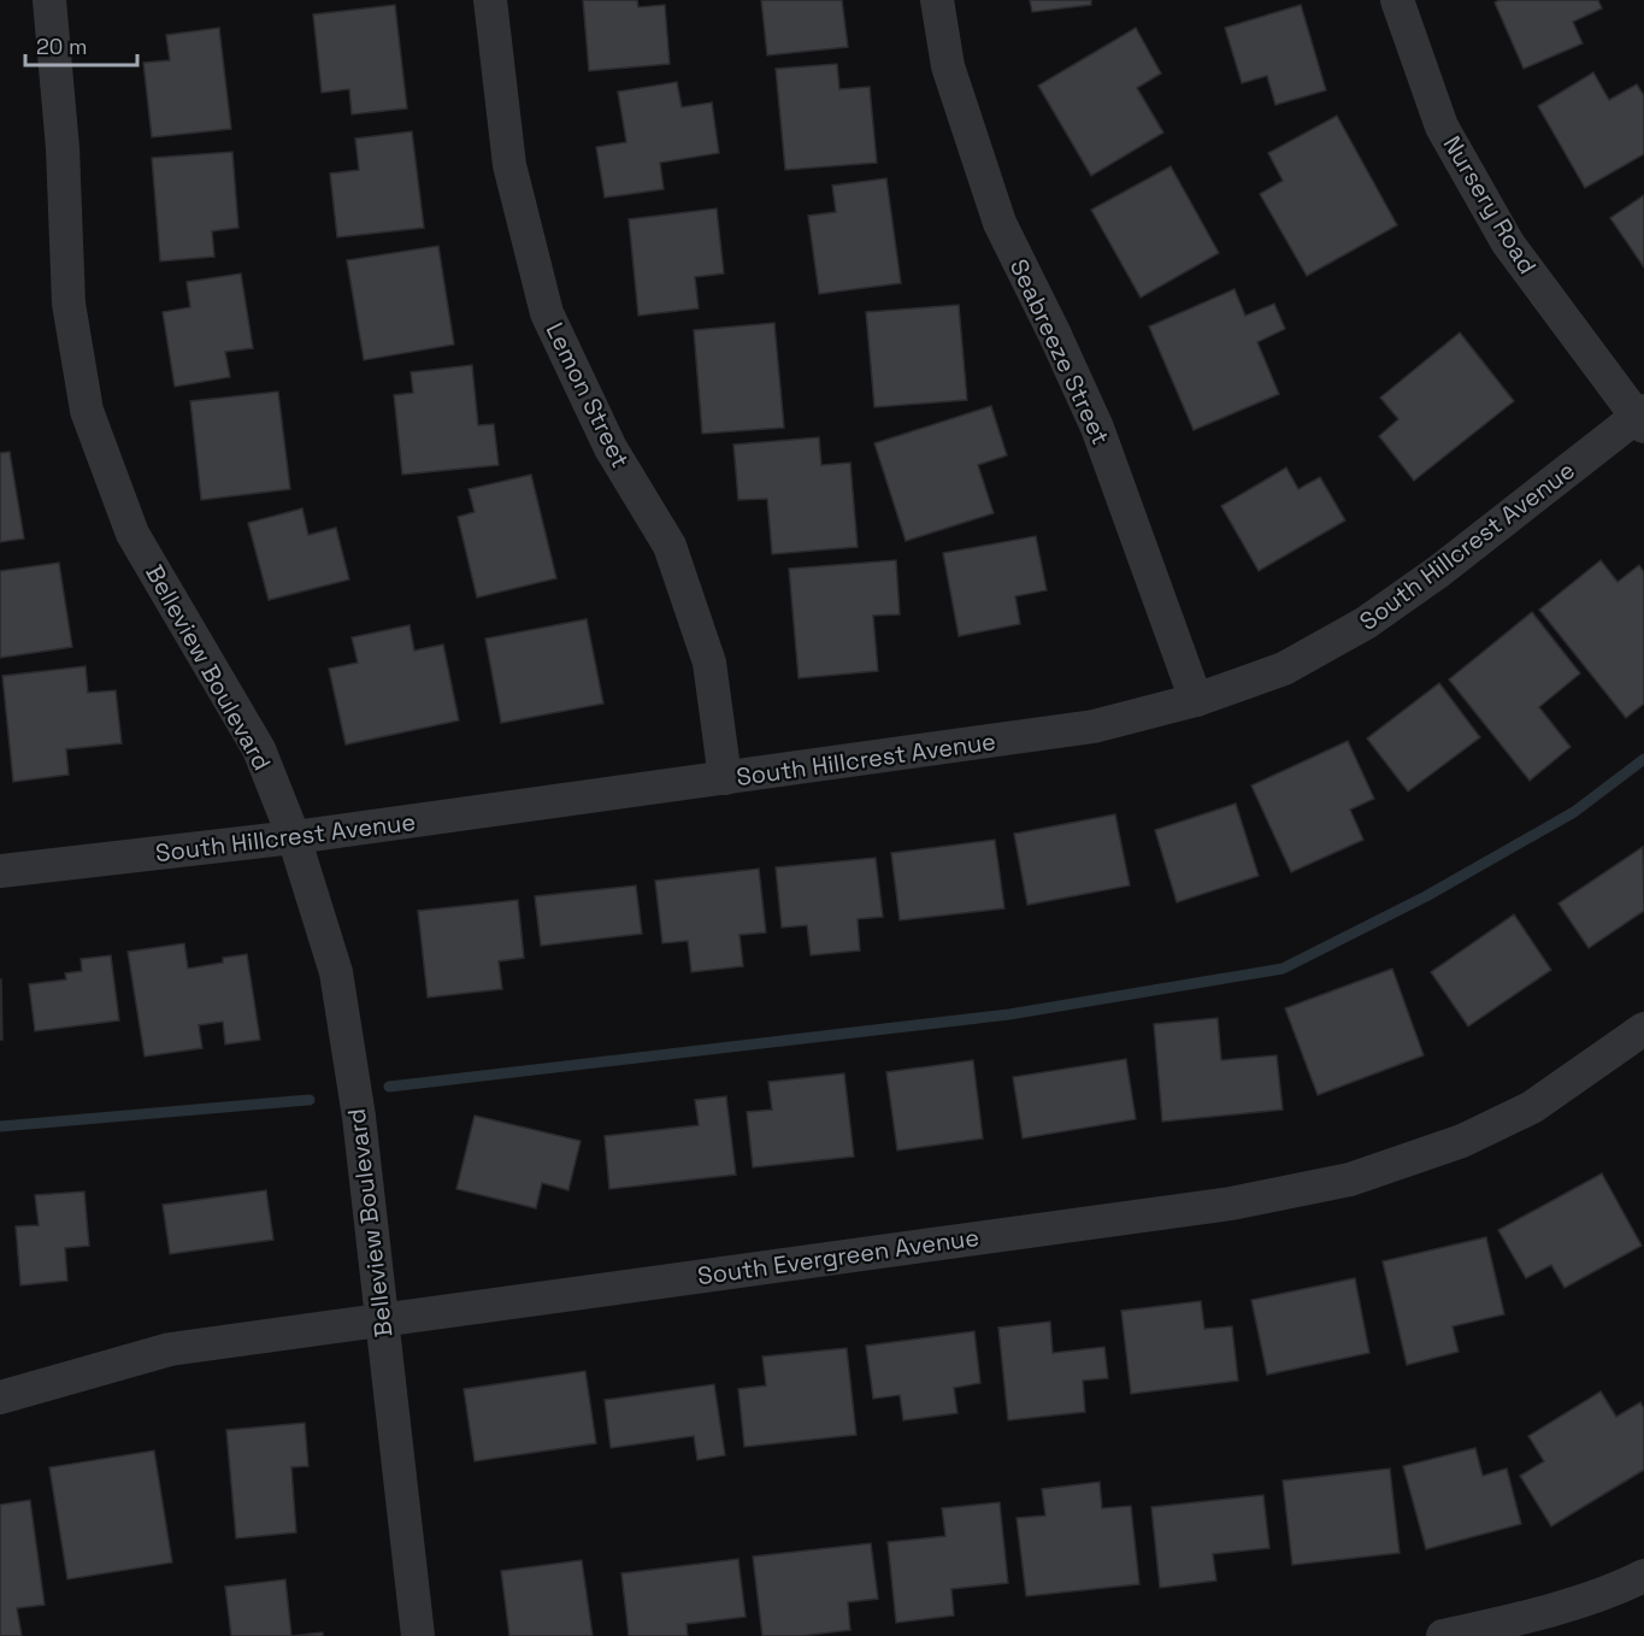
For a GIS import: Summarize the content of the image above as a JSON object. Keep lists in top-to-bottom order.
{
  "streets": {
    "street": [
      "Nursery Road",
      "Seabreeze Street",
      "Lemon Street",
      "South Hillcrest Avenue",
      "Belleview Boulevard",
      "South Evergreen Avenue"
    ]
  },
  "crossings": [
    ["Nursery Road", "South Hillcrest Avenue"],
    ["Seabreeze Street", "South Hillcrest Avenue"],
    ["Lemon Street", "South Hillcrest Avenue"],
    ["South Hillcrest Avenue", "Belleview Boulevard"],
    ["Belleview Boulevard", "South Evergreen Avenue"]
  ],
  "scale_bar": "20 m"
}
